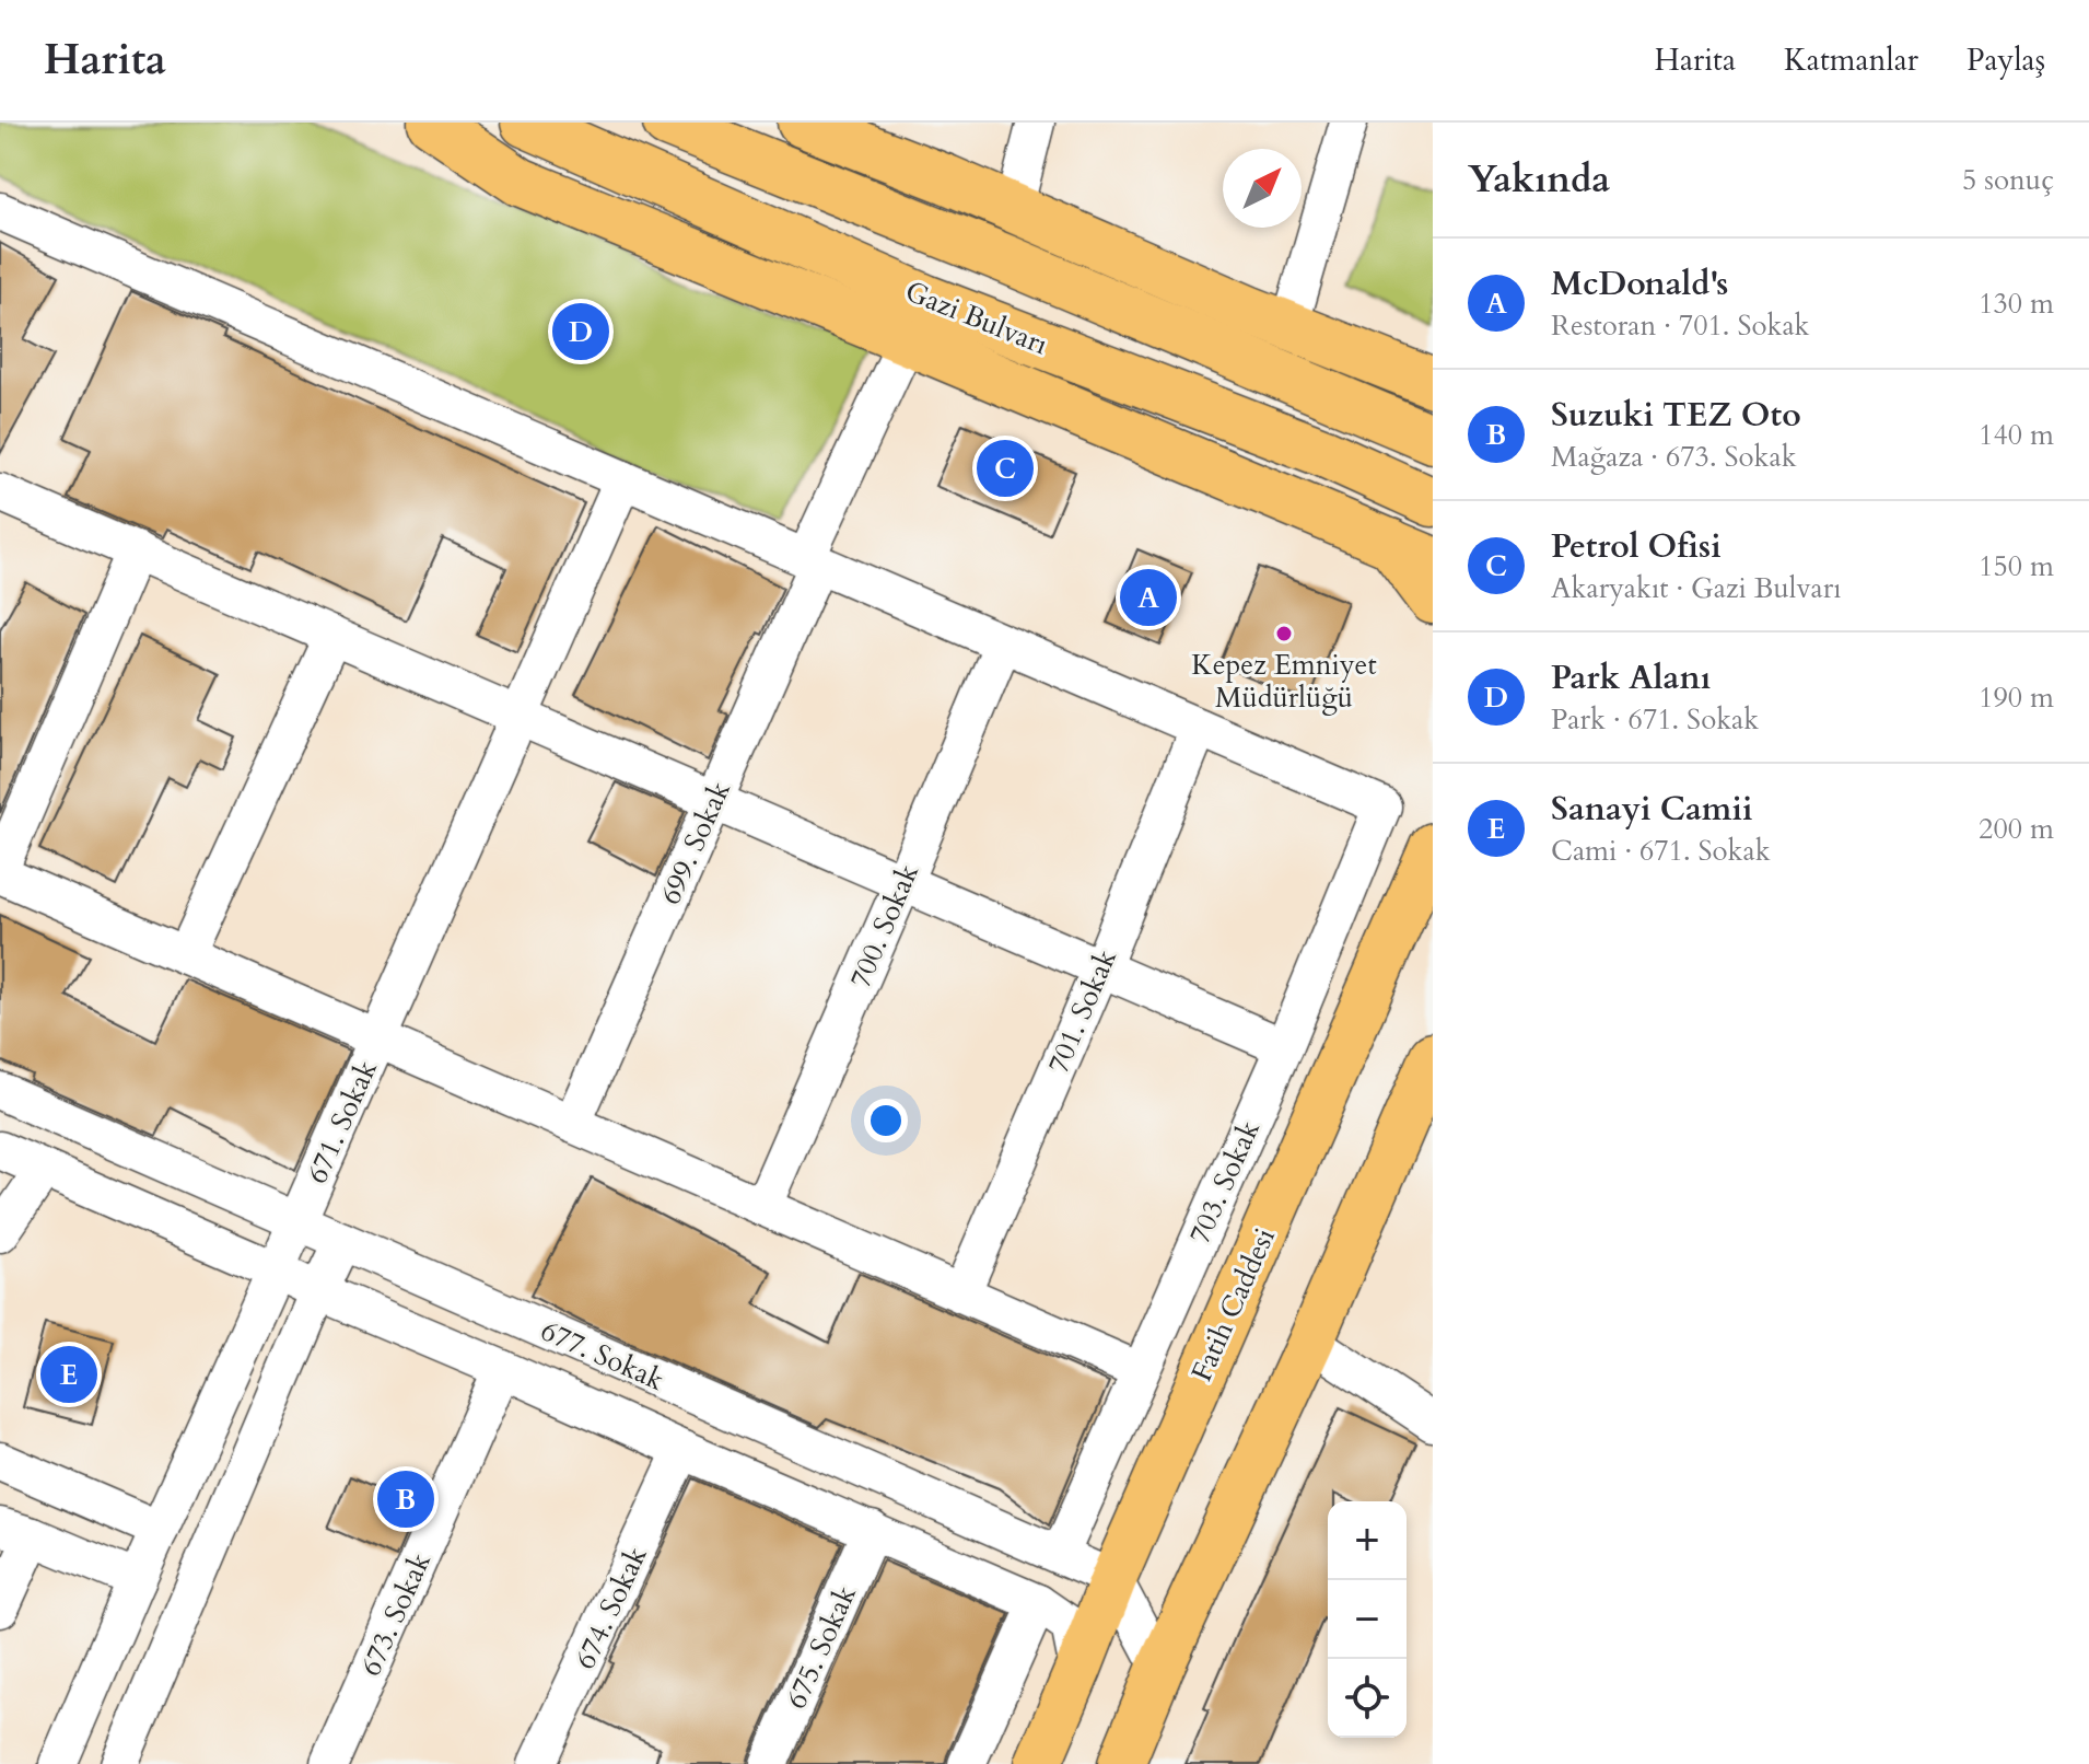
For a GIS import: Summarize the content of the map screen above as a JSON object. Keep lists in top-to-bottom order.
{
  "streets": {
    "highway": ["Gazi Bulvarı"],
    "main road": ["Fatih Caddesi"],
    "street": [
      "699. Sokak",
      "700. Sokak",
      "701. Sokak",
      "671. Sokak",
      "703. Sokak",
      "677. Sokak",
      "674. Sokak",
      "673. Sokak",
      "675. Sokak"
    ]
  },
  "crossings": [
    ["701. Sokak", "703. Sokak"],
    ["671. Sokak", "677. Sokak"],
    ["703. Sokak", "677. Sokak"],
    ["Fatih Caddesi", "677. Sokak"],
    ["677. Sokak", "674. Sokak"],
    ["677. Sokak", "673. Sokak"],
    ["677. Sokak", "675. Sokak"]
  ],
  "places": ["Kepez Emniyet Müdürlüğü"],
  "north": "top right",
  "page": {
    "header": "Harita",
    "nav": ["Harita", "Katmanlar", "Paylaş"],
    "heading": ["Yakında", "5 sonuç"],
    "list": [
      {
        "mark": "A",
        "name": "McDonald's",
        "note": "Restoran · 701. Sokak",
        "value": "130 m"
      },
      {
        "mark": "B",
        "name": "Suzuki TEZ Oto",
        "note": "Mağaza · 673. Sokak",
        "value": "140 m"
      },
      {
        "mark": "C",
        "name": "Petrol Ofisi",
        "note": "Akaryakıt · Gazi Bulvarı",
        "value": "150 m"
      },
      {
        "mark": "D",
        "name": "Park Alanı",
        "note": "Park · 671. Sokak",
        "value": "190 m"
      },
      {
        "mark": "E",
        "name": "Sanayi Camii",
        "note": "Cami · 671. Sokak",
        "value": "200 m"
      }
    ],
    "pins": [
      "D",
      "C",
      "A",
      "E",
      "B"
    ],
    "map_buttons": ["+", "−"]
  }
}
